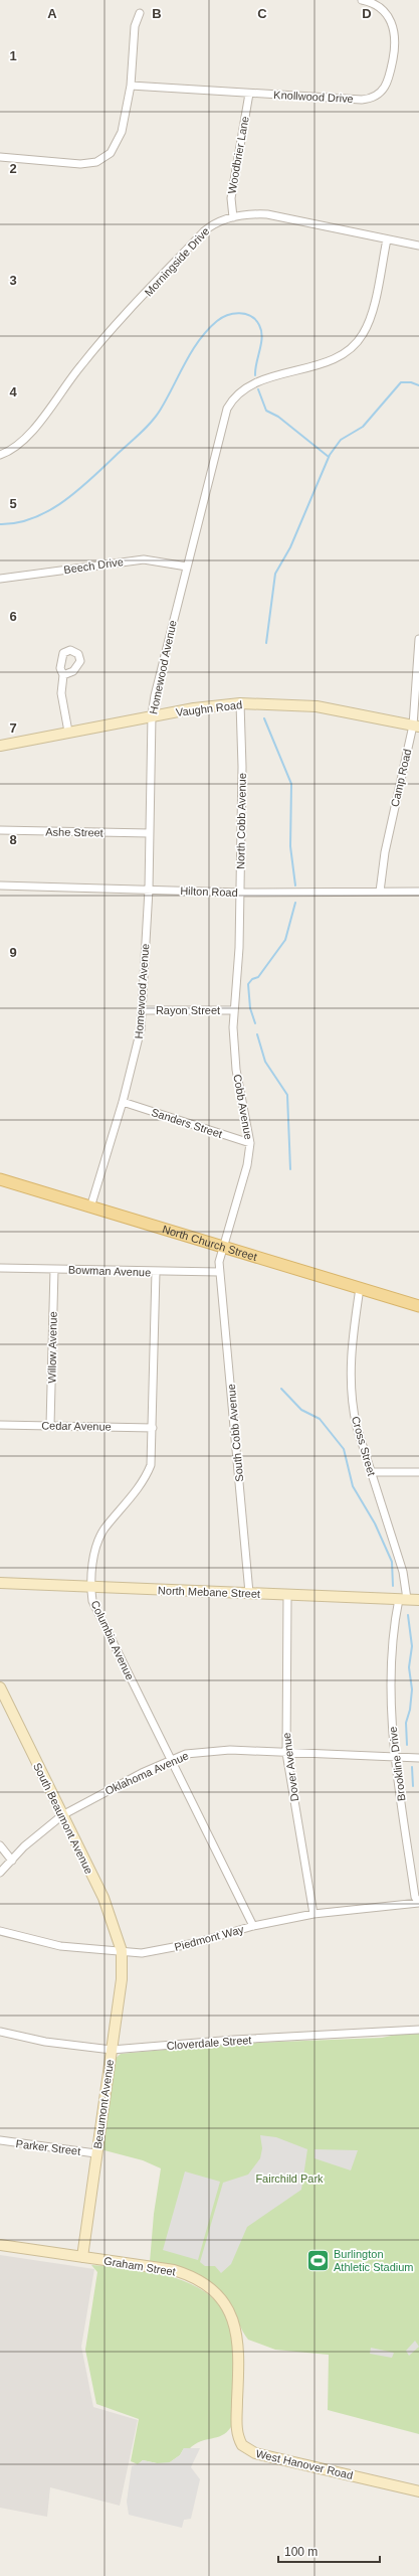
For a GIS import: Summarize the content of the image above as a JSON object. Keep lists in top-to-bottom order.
{
  "streets": {
    "main road": ["North Church Street"],
    "street": [
      "Knollwood Drive",
      "Woodbrier Lane",
      "Morningside Drive",
      "Beech Drive",
      "Homewood Avenue",
      "Vaughn Road",
      "Camp Road",
      "North Cobb Avenue",
      "Ashe Street",
      "Hilton Road",
      "Rayon Street",
      "Cobb Avenue",
      "Sanders Street",
      "Bowman Avenue",
      "Willow Avenue",
      "Cedar Avenue",
      "South Cobb Avenue",
      "Cross Street",
      "North Mebane Street",
      "Columbia Avenue",
      "Brookline Drive",
      "Dover Avenue",
      "Oklahoma Avenue",
      "South Beaumont Avenue",
      "Piedmont Way",
      "Cloverdale Street",
      "Beaumont Avenue",
      "Parker Street",
      "Graham Street",
      "West Hanover Road"
    ]
  },
  "crossings": [
    ["Knollwood Drive", "Woodbrier Lane"],
    ["Woodbrier Lane", "Morningside Drive"],
    ["Morningside Drive", "Homewood Avenue"],
    ["Beech Drive", "Homewood Avenue"],
    ["Homewood Avenue", "Vaughn Road"],
    ["Homewood Avenue", "Ashe Street"],
    ["Homewood Avenue", "Hilton Road"],
    ["Homewood Avenue", "Rayon Street"],
    ["Homewood Avenue", "Sanders Street"],
    ["Homewood Avenue", "North Church Street"],
    ["Vaughn Road", "Camp Road"],
    ["Vaughn Road", "North Cobb Avenue"],
    ["Camp Road", "Hilton Road"],
    ["North Cobb Avenue", "Hilton Road"],
    ["North Cobb Avenue", "Rayon Street"],
    ["North Cobb Avenue", "Cobb Avenue"],
    ["Rayon Street", "Cobb Avenue"],
    ["Cobb Avenue", "Sanders Street"],
    ["Cobb Avenue", "North Church Street"],
    ["Cobb Avenue", "Bowman Avenue"],
    ["Cobb Avenue", "South Cobb Avenue"],
    ["North Church Street", "Cross Street"],
    ["Bowman Avenue", "Willow Avenue"],
    ["Bowman Avenue", "South Cobb Avenue"],
    ["Bowman Avenue", "Columbia Avenue"],
    ["Willow Avenue", "Cedar Avenue"],
    ["Cedar Avenue", "Columbia Avenue"],
    ["South Cobb Avenue", "North Mebane Street"],
    ["Cross Street", "North Mebane Street"],
    ["Cross Street", "Brookline Drive"],
    ["North Mebane Street", "Columbia Avenue"],
    ["North Mebane Street", "Brookline Drive"],
    ["North Mebane Street", "Dover Avenue"],
    ["Columbia Avenue", "Oklahoma Avenue"],
    ["Columbia Avenue", "Piedmont Way"],
    ["Brookline Drive", "Oklahoma Avenue"],
    ["Brookline Drive", "Piedmont Way"],
    ["Dover Avenue", "Oklahoma Avenue"],
    ["Dover Avenue", "Piedmont Way"],
    ["Oklahoma Avenue", "South Beaumont Avenue"],
    ["South Beaumont Avenue", "Piedmont Way"],
    ["South Beaumont Avenue", "Beaumont Avenue"],
    ["Piedmont Way", "Beaumont Avenue"],
    ["Cloverdale Street", "Beaumont Avenue"],
    ["Beaumont Avenue", "Parker Street"],
    ["Beaumont Avenue", "Graham Street"],
    ["Graham Street", "West Hanover Road"]
  ],
  "parks": ["Fairchild Park"],
  "places": {
    "sports": ["Burlington Athletic Stadium"]
  },
  "scale_bar": "100 m",
  "grid": {
    "columns": [
      "A",
      "B",
      "C",
      "D"
    ],
    "rows": [
      "1",
      "2",
      "3",
      "4",
      "5",
      "6",
      "7",
      "8",
      "9"
    ]
  }
}
